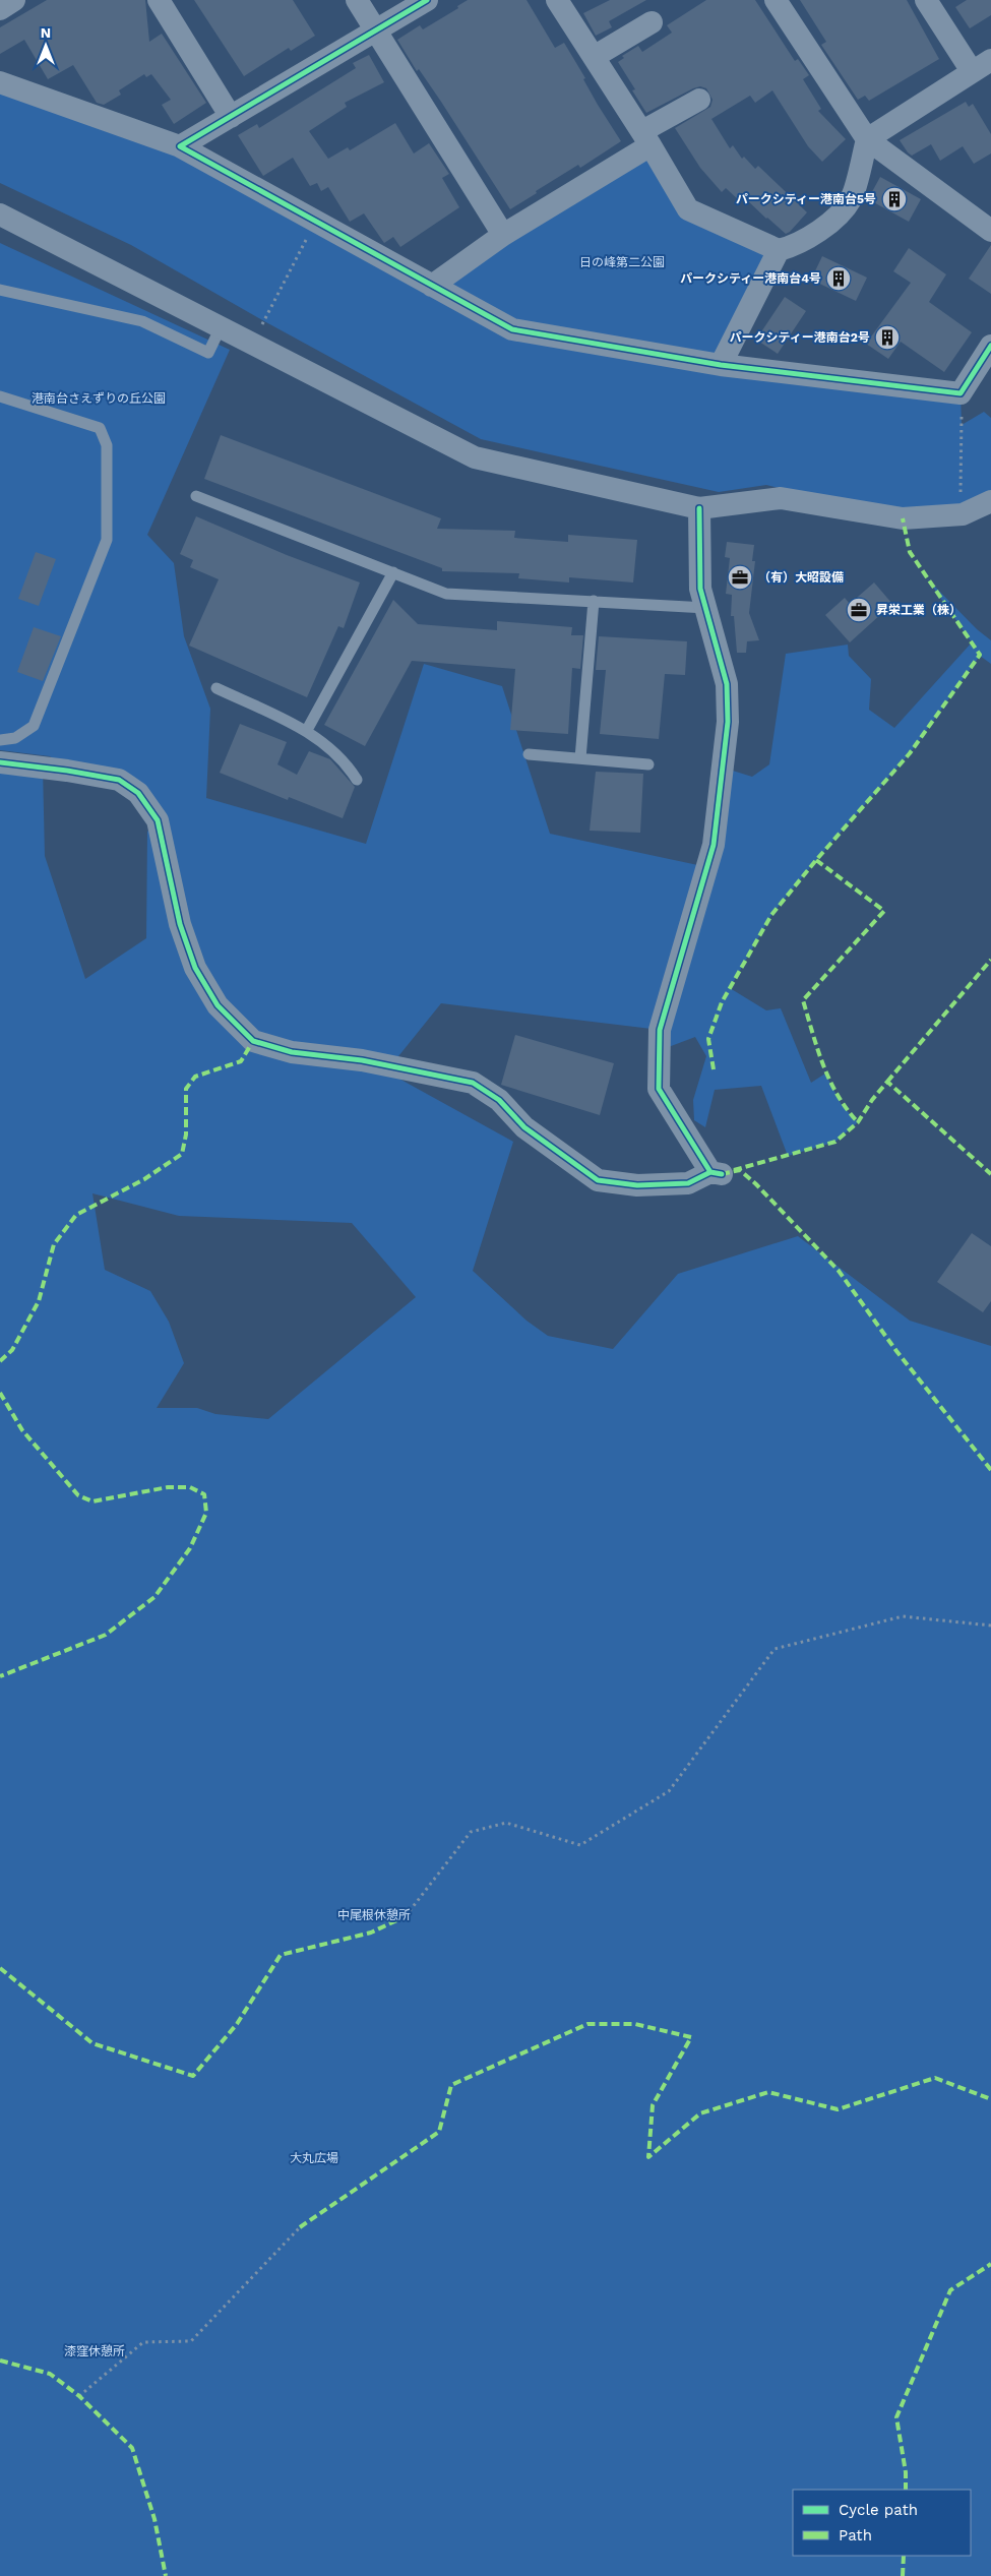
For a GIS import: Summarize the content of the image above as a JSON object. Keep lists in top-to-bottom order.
{
  "parks": [
    "日の峰第二公園",
    "港南台さえずりの丘公園",
    "中尾根休憩所",
    "大丸広場",
    "漆窪休憩所"
  ],
  "places": {
    "building": ["パークシティー港南台5号", "パークシティー港南台4号", "パークシティー港南台2号"],
    "office": ["（有）大昭設備", "昇栄工業（株）"]
  },
  "legend": ["Cycle path", "Path"],
  "north": "top"
}
